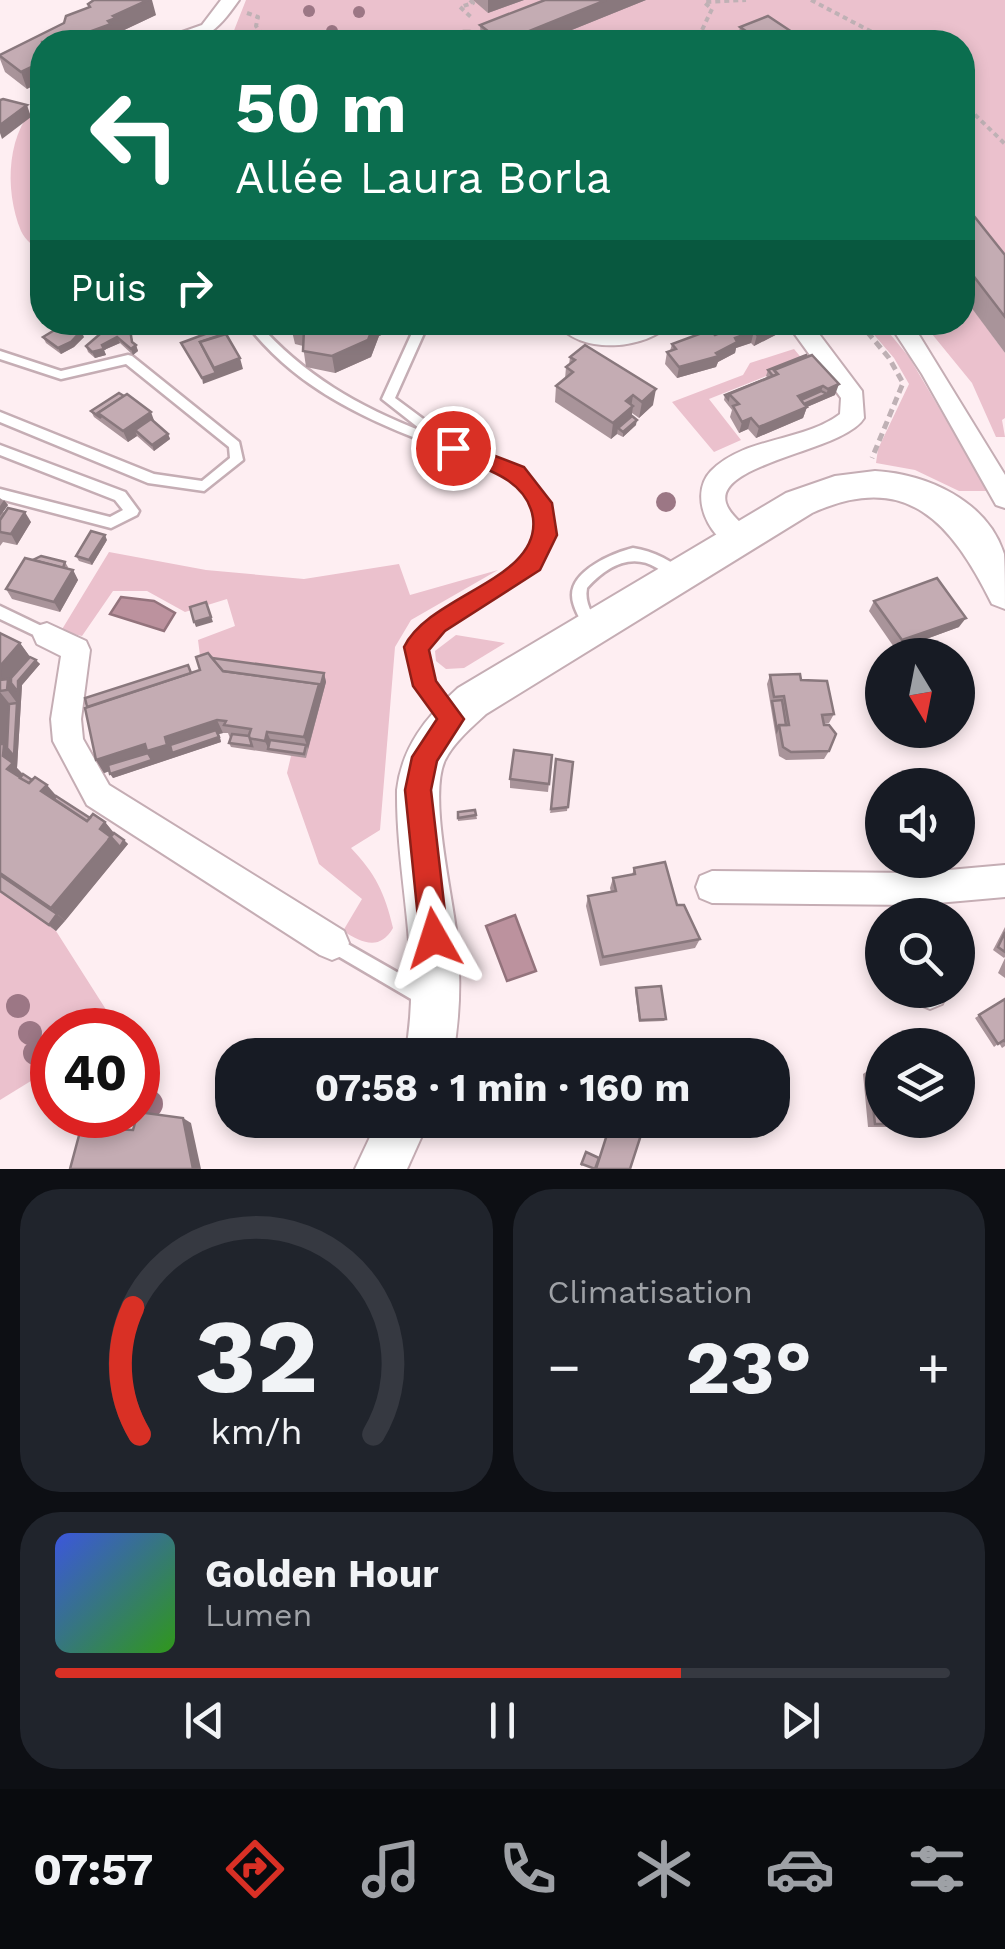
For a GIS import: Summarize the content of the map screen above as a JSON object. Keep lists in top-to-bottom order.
{
  "north": "bottom",
  "page": {
    "turn": ["50 m", "Allée Laura Borla"],
    "then": "Puis",
    "limit": "40",
    "trip": "07:58 · 1 min · 160 m",
    "tile": "Climatisation",
    "heat": ["−", "23°", "+"],
    "song": ["Golden Hour", "Lumen"],
    "tabs": "07:57",
    "gauge": ["32", "km/h"]
  }
}
